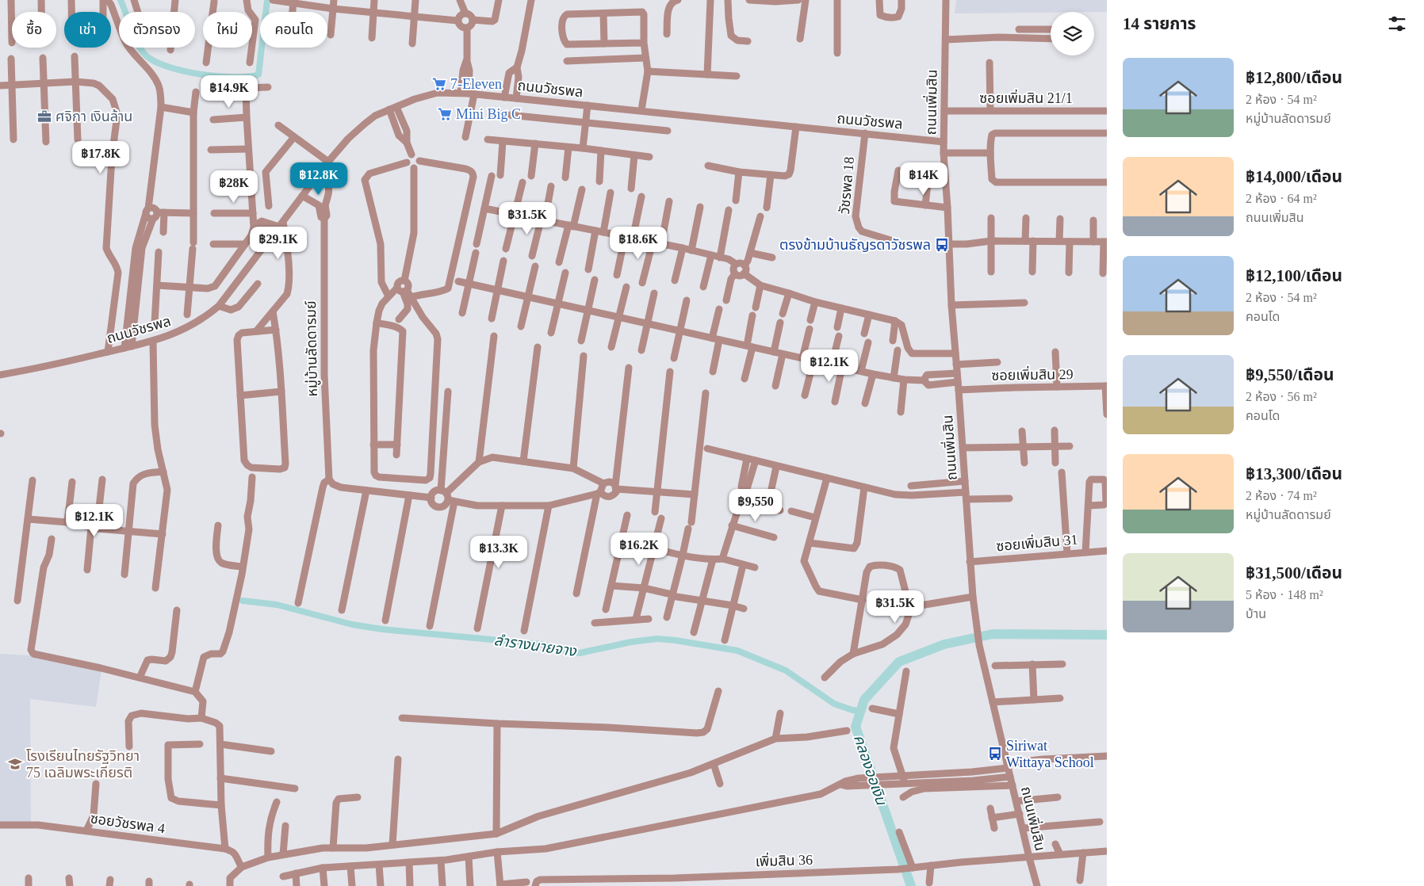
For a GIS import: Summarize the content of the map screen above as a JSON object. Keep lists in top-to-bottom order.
{
  "streets": {
    "street": [
      "ถนนวัชรพล",
      "ซอยเพิ่มสิน 21/1",
      "ถนนเพิ่มสิน",
      "วัชรพล 18",
      "หมู่บ้านลัดดารมย์",
      "ซอยเพิ่มสิน 29",
      "ซอยเพิ่มสิน 31",
      "ซอยวัชรพล 4",
      "เพิ่มสิน 36"
    ]
  },
  "crossings": [
    ["ถนนวัชรพล", "ถนนเพิ่มสิน"],
    ["ถนนวัชรพล", "วัชรพล 18"],
    ["ถนนวัชรพล", "หมู่บ้านลัดดารมย์"],
    ["ซอยเพิ่มสิน 21/1", "ถนนเพิ่มสิน"],
    ["ถนนเพิ่มสิน", "ซอยเพิ่มสิน 29"],
    ["ถนนเพิ่มสิน", "ซอยเพิ่มสิน 31"],
    ["ถนนเพิ่มสิน", "เพิ่มสิน 36"]
  ],
  "water": ["ลำรางนายจาง", "คลองออเงิน"],
  "places": {
    "supermarket": ["7-Eleven", "Mini Big C"],
    "office": ["ศจิกา เงินล้าน"],
    "bus stop": ["ตรงข้ามบ้านธัญรดาวัชรพล", "Siriwat Wittaya School"],
    "school or university": ["โรงเรียนไทยรัฐวิทยา 75 เฉลิมพระเกียรติ"]
  },
  "page": {
    "heading": "14 รายการ",
    "chip": [
      "ซื้อ",
      "เช่า",
      "ตัวกรอง",
      "ใหม่",
      "คอนโด"
    ],
    "list": [
      {
        "name": "฿12,800/เดือน",
        "note": "2 ห้อง · 54 m² · หมู่บ้านลัดดารมย์"
      },
      {
        "name": "฿14,000/เดือน",
        "note": "2 ห้อง · 64 m² · ถนนเพิ่มสิน"
      },
      {
        "name": "฿12,100/เดือน",
        "note": "2 ห้อง · 54 m² · คอนโด"
      },
      {
        "name": "฿9,550/เดือน",
        "note": "2 ห้อง · 56 m² · คอนโด"
      },
      {
        "name": "฿13,300/เดือน",
        "note": "2 ห้อง · 74 m² · หมู่บ้านลัดดารมย์"
      },
      {
        "name": "฿31,500/เดือน",
        "note": "5 ห้อง · 148 m² · บ้าน"
      }
    ],
    "price": [
      "฿14.9K",
      "฿17.8K",
      "฿12.8K",
      "฿14K",
      "฿28K",
      "฿31.5K",
      "฿29.1K",
      "฿18.6K",
      "฿12.1K",
      "฿9,550",
      "฿12.1K",
      "฿16.2K",
      "฿13.3K",
      "฿31.5K"
    ]
  }
}
